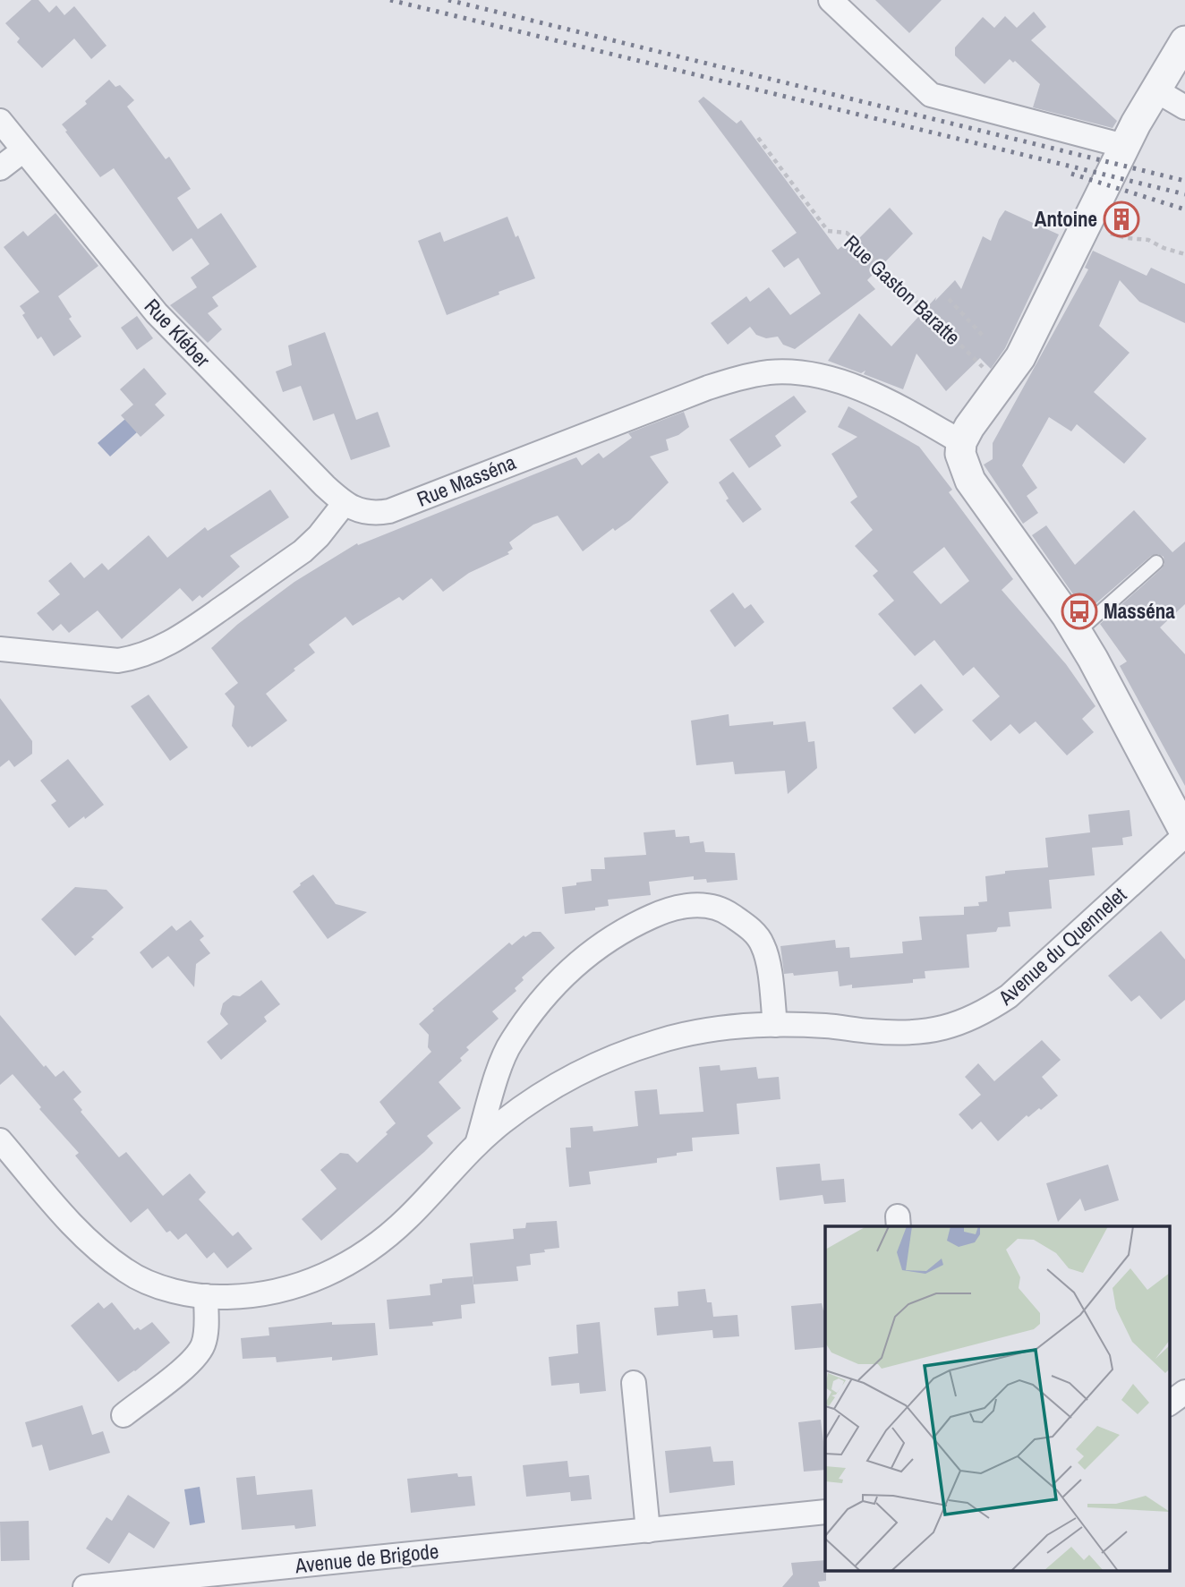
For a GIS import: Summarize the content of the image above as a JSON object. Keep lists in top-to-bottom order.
{
  "streets": {
    "street": [
      "Rue Kléber",
      "Rue Masséna",
      "Avenue du Quennelet",
      "Avenue de Brigode"
    ],
    "path": ["Rue Gaston Baratte"]
  },
  "crossings": [
    ["Rue Kléber", "Rue Masséna"]
  ],
  "places": {
    "building": ["Antoine"],
    "bus stop": ["Masséna"]
  }
}
